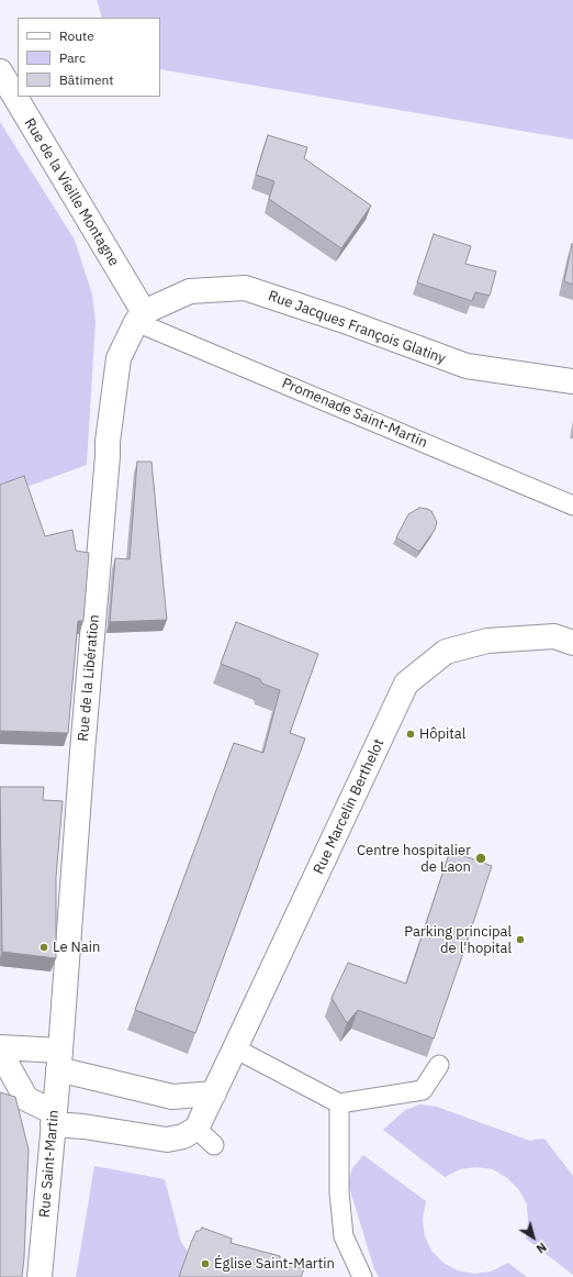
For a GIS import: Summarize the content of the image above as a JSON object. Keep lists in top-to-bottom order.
{
  "streets": {
    "street": [
      "Rue de la Vieille Montagne",
      "Rue Jacques François Glatiny",
      "Rue de la Libération",
      "Rue Marcelin Berthelot",
      "Rue Saint-Martin"
    ],
    "lane": ["Promenade Saint-Martin"]
  },
  "crossings": [
    ["Rue de la Vieille Montagne", "Rue Jacques François Glatiny"],
    ["Rue de la Vieille Montagne", "Promenade Saint-Martin"],
    ["Rue de la Vieille Montagne", "Rue de la Libération"],
    ["Rue Jacques François Glatiny", "Promenade Saint-Martin"],
    ["Rue Jacques François Glatiny", "Rue de la Libération"],
    ["Promenade Saint-Martin", "Rue de la Libération"],
    ["Rue de la Libération", "Rue Saint-Martin"]
  ],
  "places": [
    "Hôpital",
    "Centre hospitalier de Laon",
    "Parking principal de l'hopital",
    "Le Nain",
    "Église Saint-Martin"
  ],
  "legend": ["Route", "Parc", "Bâtiment"],
  "north": "bottom right"
}
